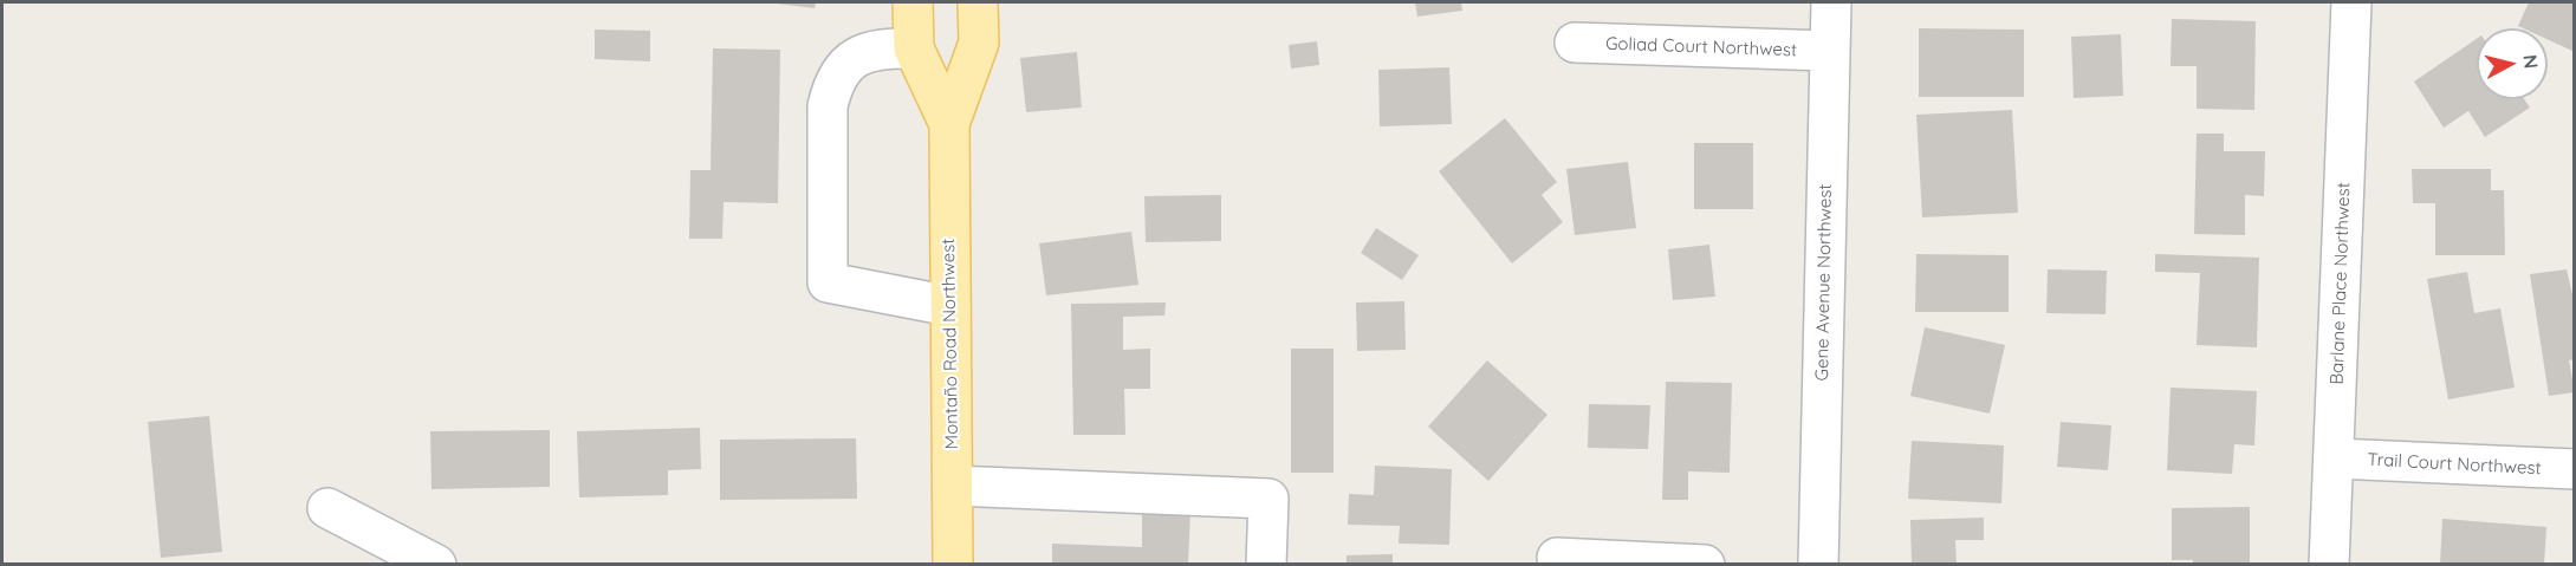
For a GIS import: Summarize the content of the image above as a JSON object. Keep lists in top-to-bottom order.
{
  "streets": {
    "main road": ["Montaño Road Northwest"],
    "street": [
      "Goliad Court Northwest",
      "Gene Avenue Northwest",
      "Barlane Place Northwest",
      "Trail Court Northwest"
    ]
  },
  "crossings": [
    ["Goliad Court Northwest", "Gene Avenue Northwest"],
    ["Barlane Place Northwest", "Trail Court Northwest"]
  ],
  "north": "right"
}
